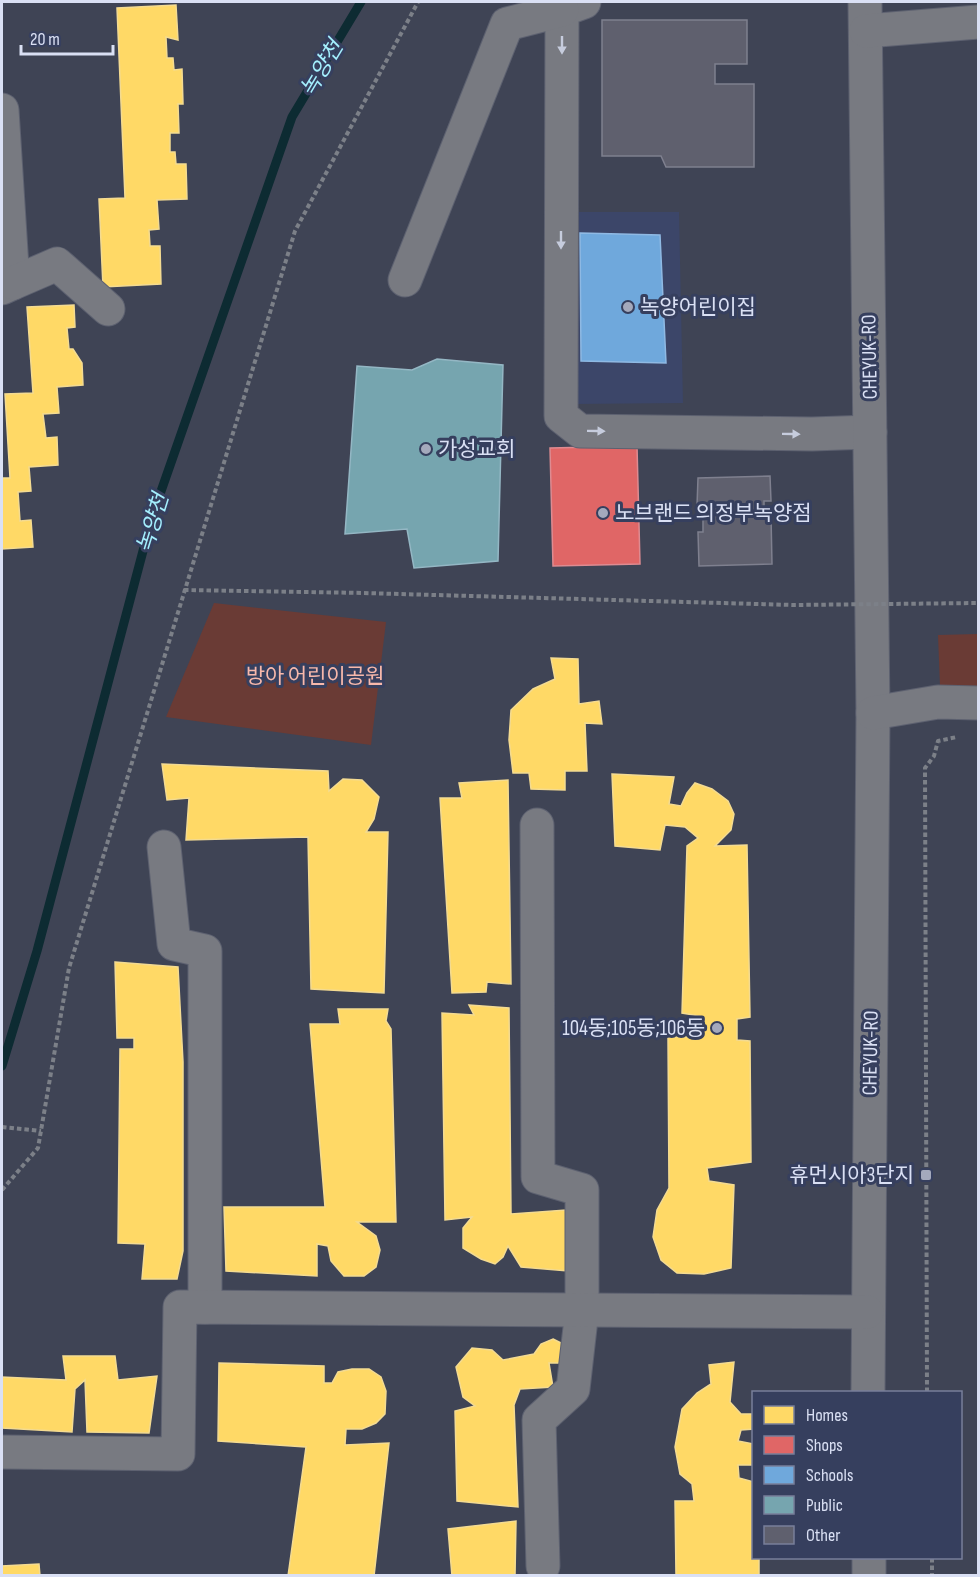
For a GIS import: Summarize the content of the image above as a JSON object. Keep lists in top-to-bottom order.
{
  "streets": {
    "street": ["CHEYUK-RO"]
  },
  "water": ["녹양천"],
  "parks": ["방아 어린이공원"],
  "places": {
    "other": [
      "녹양어린이집",
      "가성교회",
      "노브랜드 의정부녹양점",
      "104동;105동;106동"
    ],
    "transit": ["휴먼시아3단지"]
  },
  "legend": [
    "Homes",
    "Shops",
    "Schools",
    "Public",
    "Other"
  ],
  "scale_bar": "20 m"
}
